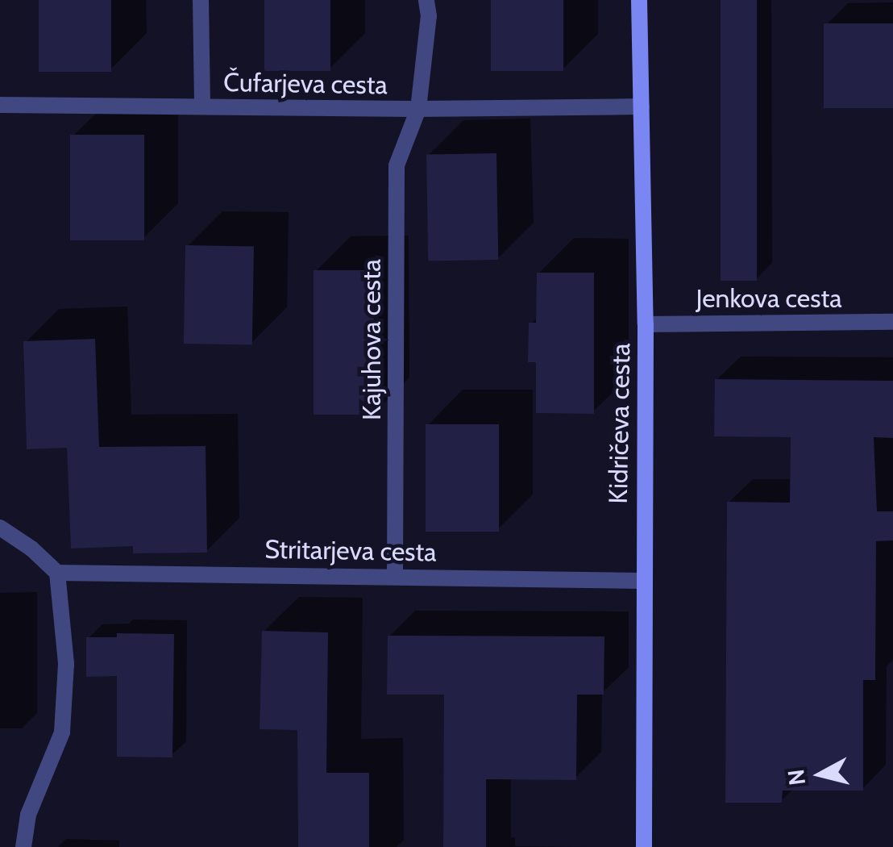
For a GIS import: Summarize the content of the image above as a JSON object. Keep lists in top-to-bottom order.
{
  "streets": {
    "main road": ["Kidričeva cesta"],
    "street": [
      "Čufarjeva cesta",
      "Jenkova cesta",
      "Kajuhova cesta",
      "Stritarjeva cesta"
    ]
  },
  "crossings": [
    ["Čufarjeva cesta", "Kajuhova cesta"],
    ["Jenkova cesta", "Kidričeva cesta"],
    ["Kajuhova cesta", "Stritarjeva cesta"],
    ["Kidričeva cesta", "Stritarjeva cesta"]
  ],
  "north": "left"
}
